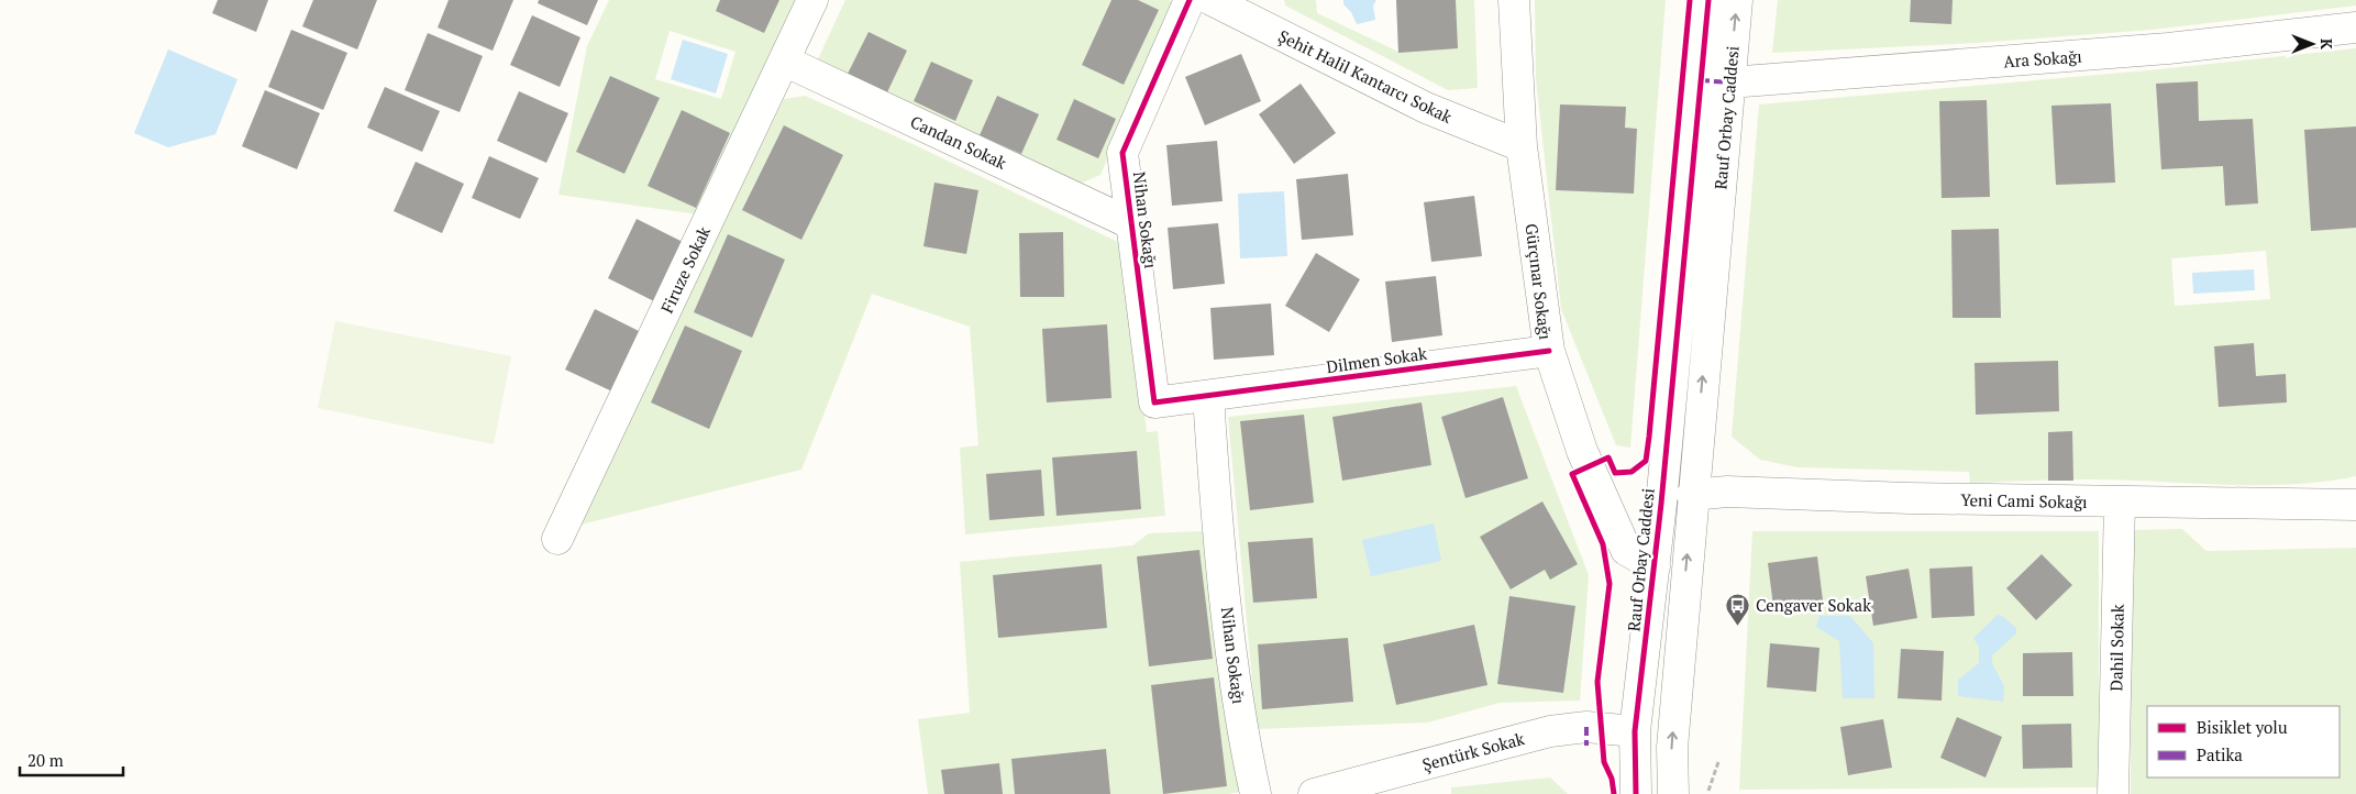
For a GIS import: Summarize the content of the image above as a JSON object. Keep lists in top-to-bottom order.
{
  "streets": {
    "street": [
      "Ara Sokağı",
      "Şehit Halil Kantarcı Sokak",
      "Rauf Orbay Caddesi",
      "Candan Sokak",
      "Nihan Sokağı",
      "Firuze Sokak",
      "Gürçınar Sokağı",
      "Dilmen Sokak",
      "Yeni Cami Sokağı",
      "Dahil Sokak",
      "Şentürk Sokak"
    ]
  },
  "crossings": [
    ["Ara Sokağı", "Rauf Orbay Caddesi"],
    ["Şehit Halil Kantarcı Sokak", "Gürçınar Sokağı"],
    ["Rauf Orbay Caddesi", "Gürçınar Sokağı"],
    ["Rauf Orbay Caddesi", "Yeni Cami Sokağı"],
    ["Rauf Orbay Caddesi", "Şentürk Sokak"],
    ["Candan Sokak", "Nihan Sokağı"],
    ["Candan Sokak", "Firuze Sokak"],
    ["Nihan Sokağı", "Dilmen Sokak"],
    ["Gürçınar Sokağı", "Dilmen Sokak"],
    ["Yeni Cami Sokağı", "Dahil Sokak"]
  ],
  "places": {
    "bus stop": ["Cengaver Sokak"]
  },
  "legend": ["Bisiklet yolu", "Patika"],
  "scale_bar": "20 m",
  "north": "right"
}
